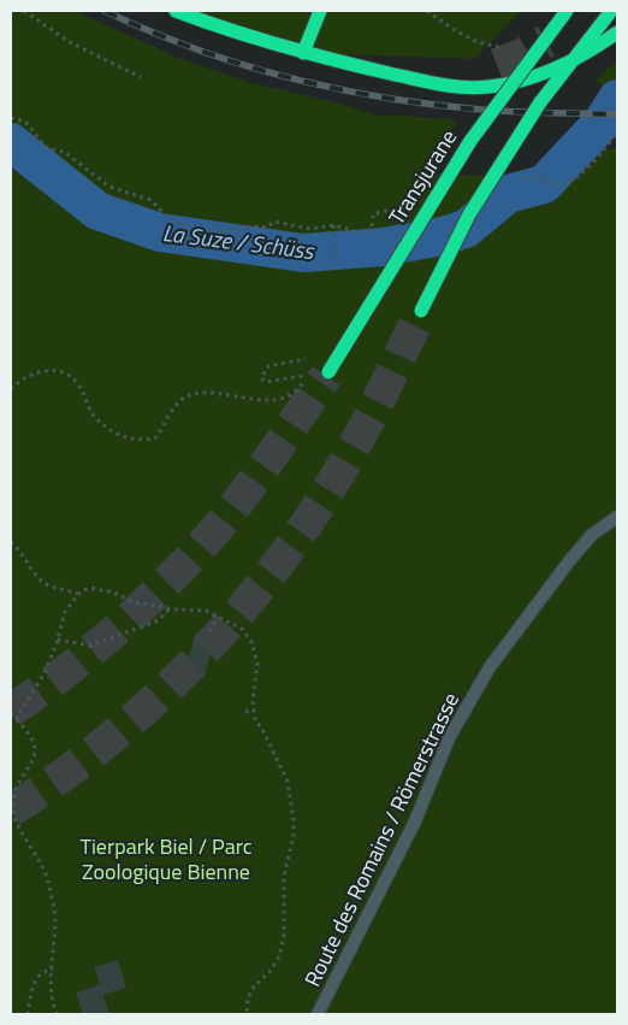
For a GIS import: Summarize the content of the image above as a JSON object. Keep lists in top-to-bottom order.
{
  "streets": {
    "main road": ["Transjurane"],
    "lane": ["Route des Romains / Römerstrasse"]
  },
  "water": ["La Suze / Schüss"],
  "parks": ["Tierpark Biel / Parc Zoologique Bienne"]
}
